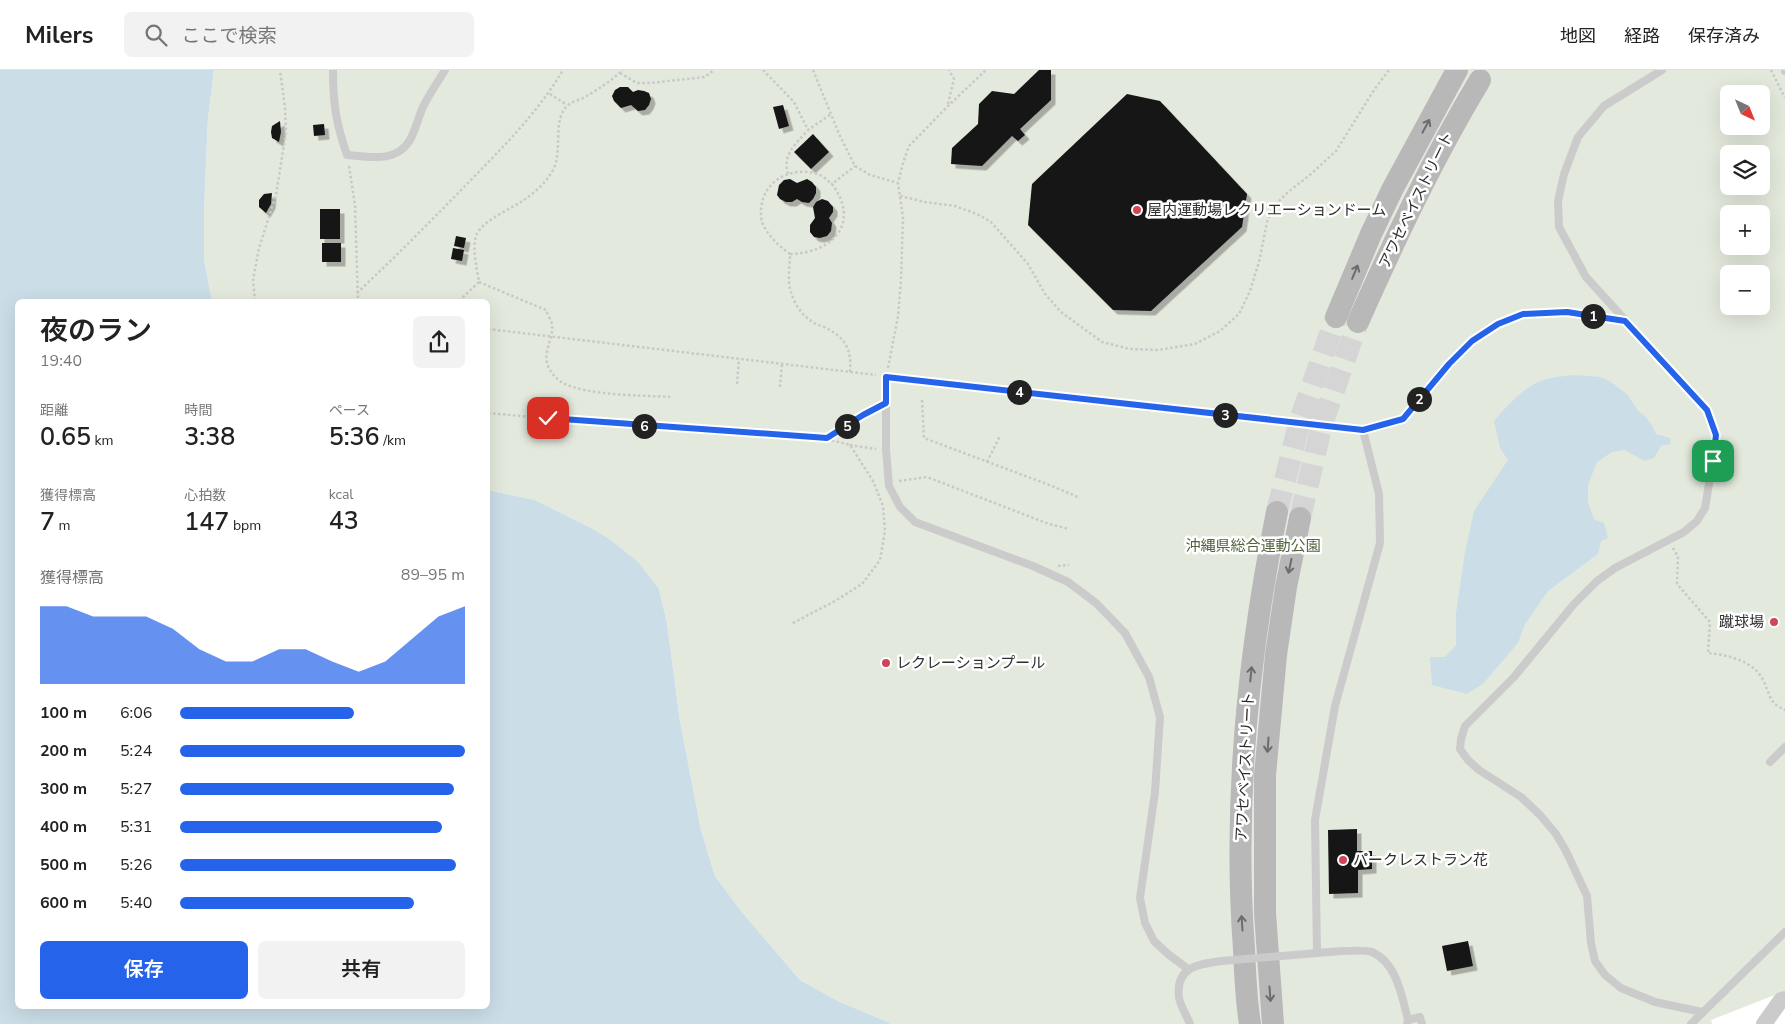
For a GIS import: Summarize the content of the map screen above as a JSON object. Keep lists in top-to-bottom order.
{
  "streets": {
    "main road": ["アワセベイストリート"]
  },
  "parks": ["沖縄県総合運動公園"],
  "places": [
    "屋内運動場レクリエーションドーム",
    "蹴球場",
    "レクレーションプール",
    "パークレストラン花"
  ],
  "north": "bottom right",
  "page": {
    "header": "Milers",
    "search": "ここで検索",
    "nav": ["地図", "経路", "保存済み"],
    "map_buttons": ["+", "−"],
    "heading": ["夜のラン", "19:40"],
    "pins": [
      "1",
      "4",
      "2",
      "3",
      "5",
      "6"
    ],
    "stats": [
      ["距離", "0.65 km"],
      ["時間", "3:38"],
      ["ペース", "5:36 /km"],
      ["獲得標高", "7 m"],
      ["心拍数", "147 bpm"],
      ["kcal", "43"]
    ],
    "chart": ["獲得標高", "89–95 m"],
    "list": [
      {
        "name": "100 m",
        "note": "6:06"
      },
      {
        "name": "200 m",
        "note": "5:24"
      },
      {
        "name": "300 m",
        "note": "5:27"
      },
      {
        "name": "400 m",
        "note": "5:31"
      },
      {
        "name": "500 m",
        "note": "5:26"
      },
      {
        "name": "600 m",
        "note": "5:40"
      }
    ],
    "buttons": ["保存", "共有"]
  }
}
